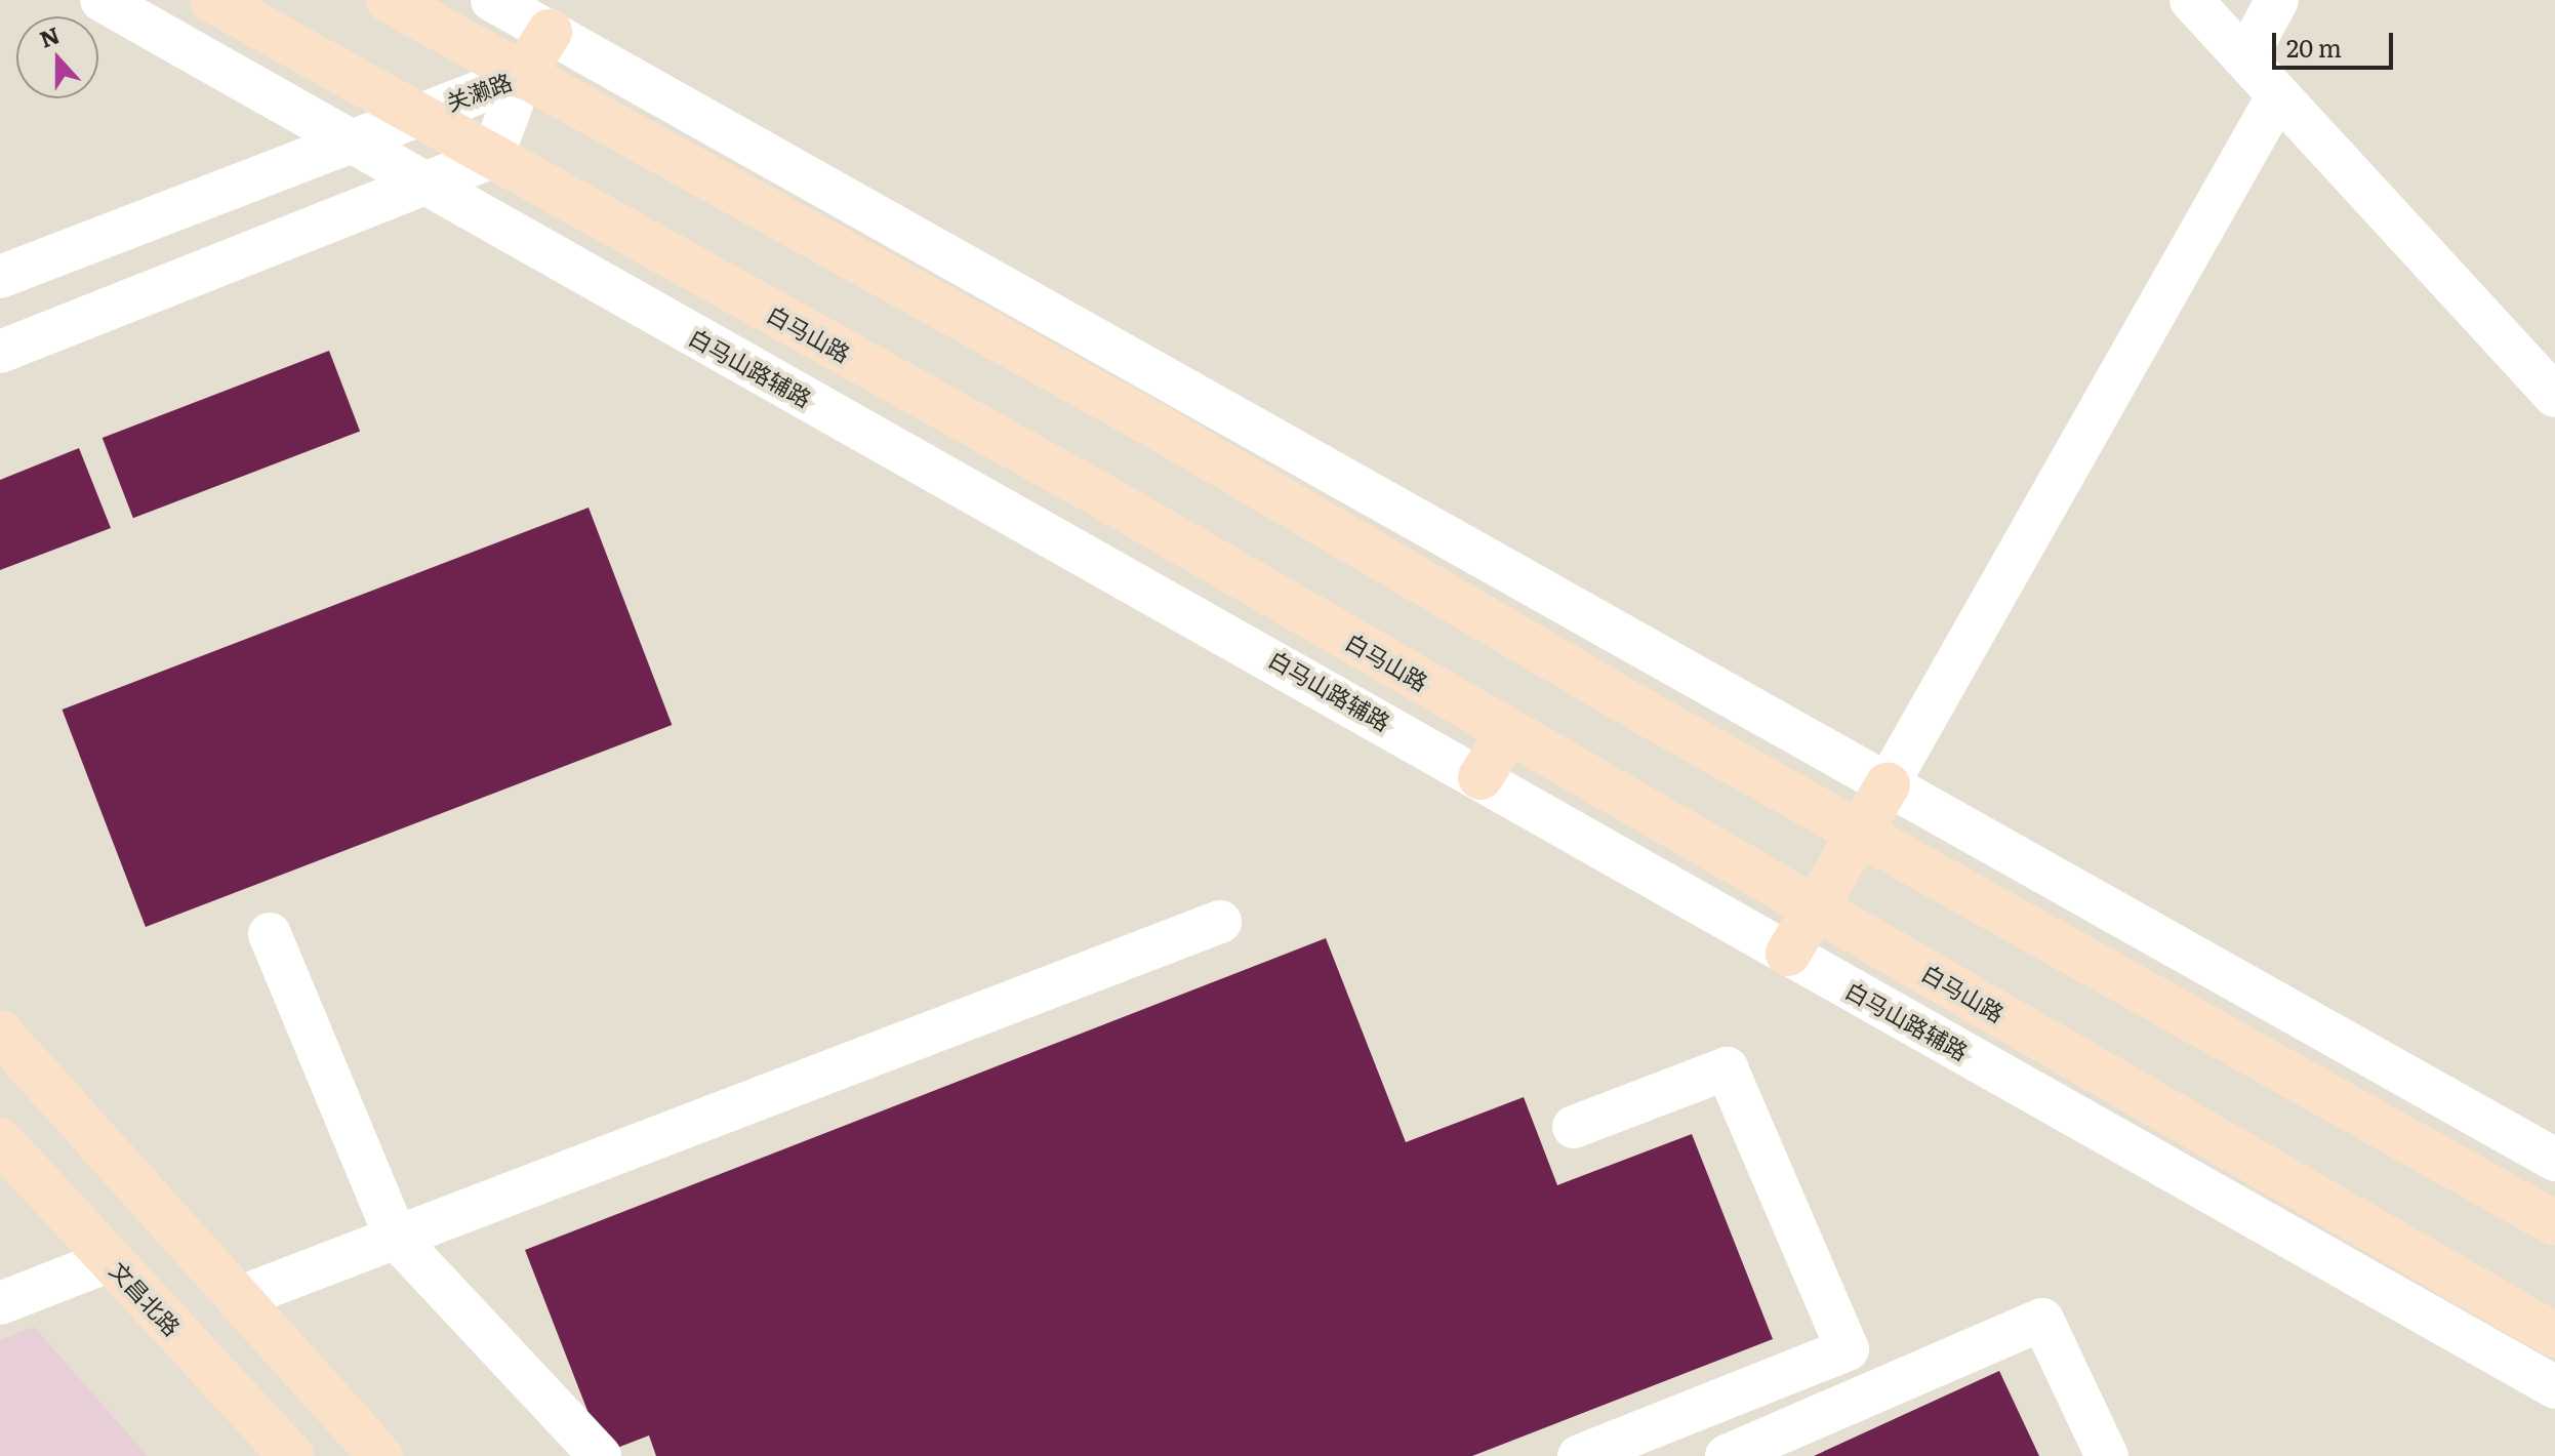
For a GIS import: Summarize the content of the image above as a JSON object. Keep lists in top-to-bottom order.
{
  "streets": {
    "main road": ["白马山路", "文昌北路"],
    "street": ["关濑路", "白马山路辅路"]
  },
  "crossings": [
    ["关濑路", "白马山路"],
    ["关濑路", "白马山路辅路"]
  ],
  "scale_bar": "20 m",
  "north": "top"
}
